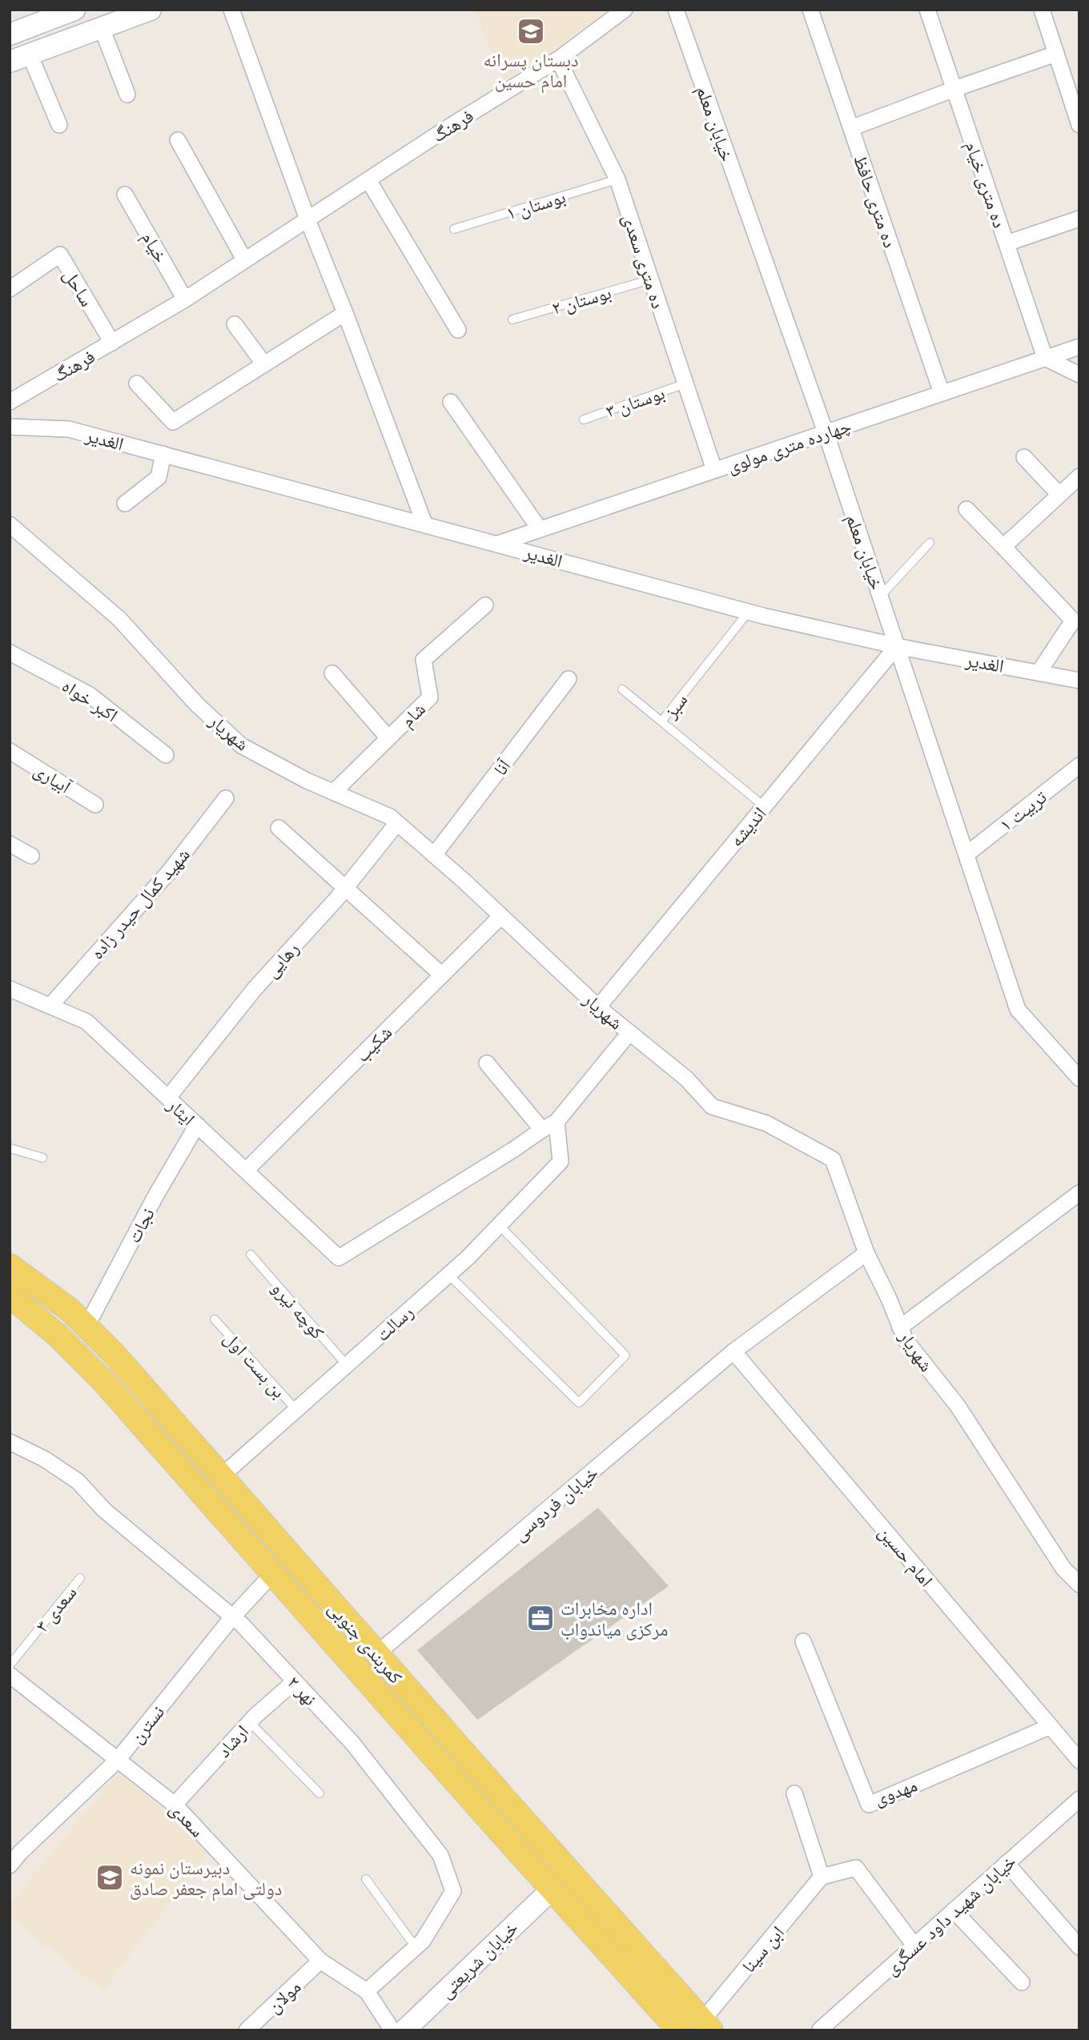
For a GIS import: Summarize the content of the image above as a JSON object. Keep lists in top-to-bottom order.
{
  "streets": {
    "main road": ["کمربندی جنوبی", "خیابان شریعتی"],
    "street": [
      "خیابان معلم",
      "فرهنگ",
      "ده متری خیام",
      "ده متری حافظ",
      "خیام",
      "ده متری سعدی",
      "ساحل",
      "الغدیر",
      "چهارده متری مولوی",
      "اکبر خواه",
      "شام",
      "شهریار",
      "آنا",
      "آبیاری",
      "تربیت ۱",
      "اندیشه",
      "شهید کمال حیدر زاده",
      "رهایی",
      "شکیب",
      "ایثار",
      "نجات",
      "رسالت",
      "خیابان فردوسی",
      "امام حسین",
      "نهر ۲",
      "نسترن",
      "ارشاد",
      "مهدوی",
      "سعدی",
      "خیابان شهید داود عسگری",
      "ابن سینا",
      "مولان"
    ],
    "lane": [
      "بوستان ۱",
      "بوستان ۲",
      "بوستان ۳",
      "سبز",
      "کوچه نیرو",
      "بن بست اول",
      "سعدی ۳"
    ]
  },
  "crossings": [
    ["خیابان معلم", "الغدیر"],
    ["خیابان معلم", "چهارده متری مولوی"],
    ["خیابان معلم", "تربیت ۱"],
    ["خیابان معلم", "اندیشه"],
    ["فرهنگ", "خیام"],
    ["فرهنگ", "ده متری سعدی"],
    ["فرهنگ", "ساحل"],
    ["ده متری خیام", "چهارده متری مولوی"],
    ["ده متری حافظ", "چهارده متری مولوی"],
    ["بوستان ۱", "ده متری سعدی"],
    ["ده متری سعدی", "بوستان ۲"],
    ["ده متری سعدی", "بوستان ۳"],
    ["ده متری سعدی", "چهارده متری مولوی"],
    ["الغدیر", "چهارده متری مولوی"],
    ["الغدیر", "سبز"],
    ["الغدیر", "اندیشه"],
    ["سبز", "اندیشه"],
    ["شام", "شهریار"],
    ["شهریار", "آنا"],
    ["شهریار", "اندیشه"],
    ["شهریار", "رهایی"],
    ["شهریار", "شکیب"],
    ["شهریار", "خیابان فردوسی"],
    ["شهید کمال حیدر زاده", "ایثار"],
    ["رهایی", "ایثار"],
    ["شکیب", "ایثار"],
    ["ایثار", "نجات"],
    ["نجات", "کمربندی جنوبی"],
    ["کوچه نیرو", "رسالت"],
    ["رسالت", "بن بست اول"],
    ["رسالت", "کمربندی جنوبی"],
    ["خیابان فردوسی", "امام حسین"],
    ["خیابان فردوسی", "کمربندی جنوبی"],
    ["امام حسین", "مهدوی"],
    ["کمربندی جنوبی", "نسترن"],
    ["کمربندی جنوبی", "ابن سینا"],
    ["کمربندی جنوبی", "خیابان شریعتی"],
    ["نهر ۲", "نسترن"],
    ["نهر ۲", "ارشاد"],
    ["نهر ۲", "سعدی"],
    ["نسترن", "سعدی"],
    ["ارشاد", "سعدی"],
    ["سعدی", "خیابان شریعتی"],
    ["سعدی", "مولان"]
  ],
  "places": {
    "school or university": ["دبستان پسرانه امام حسین", "دبیرستان نمونه دولتی امام جعفر صادق"],
    "office": ["اداره مخابرات مرکزی میاندواب"]
  }
}
